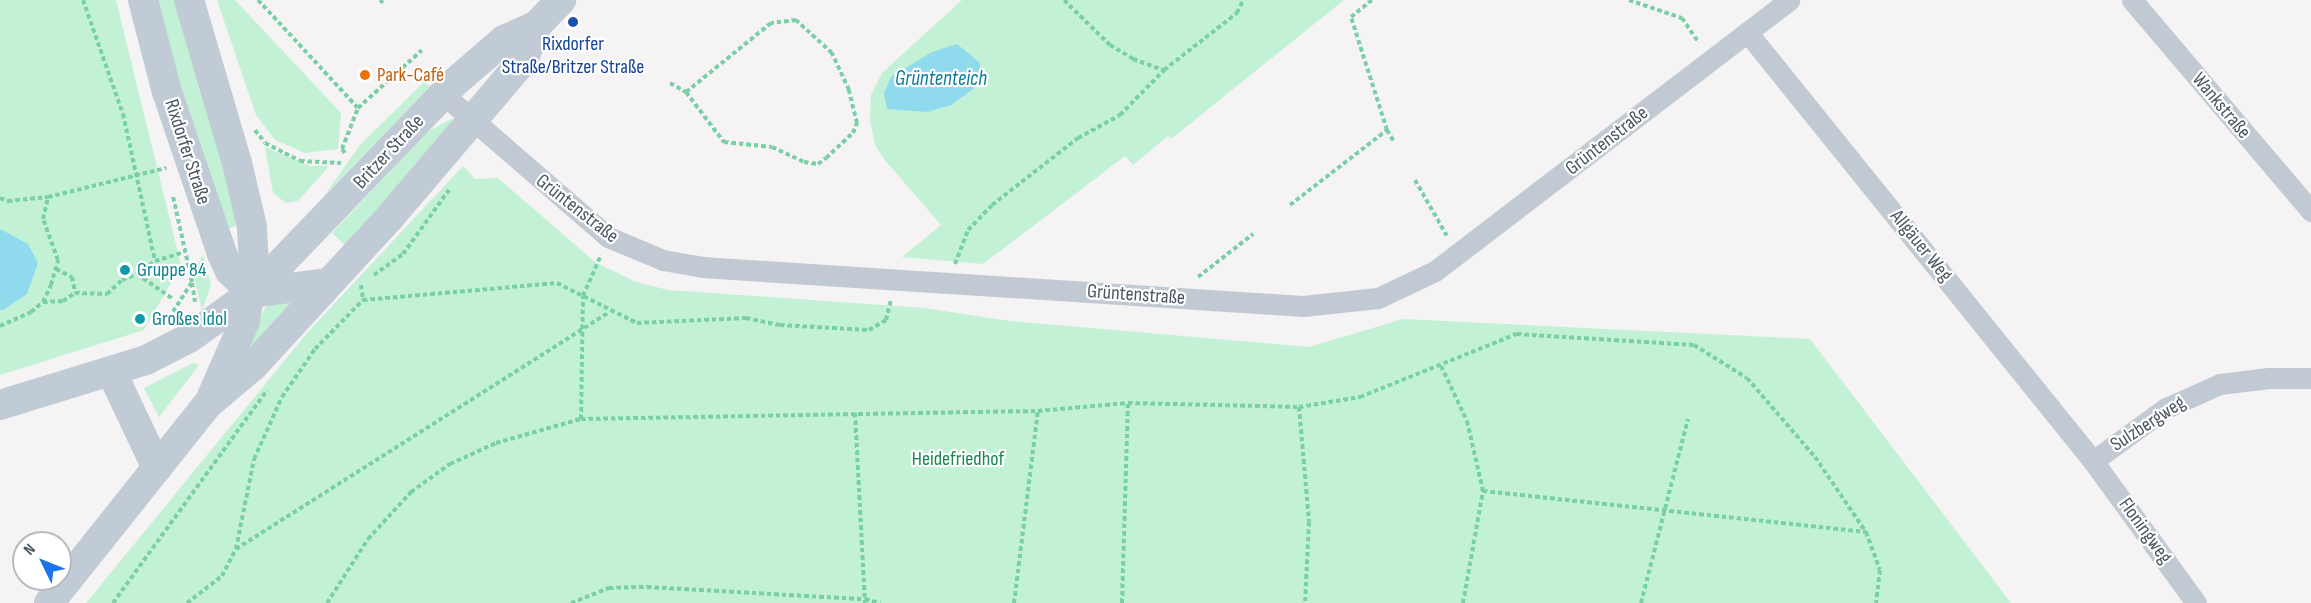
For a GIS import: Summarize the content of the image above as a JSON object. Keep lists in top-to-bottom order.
{
  "streets": {
    "main road": ["Rixdorfer Straße", "Britzer Straße"],
    "street": [
      "Wankstraße",
      "Grüntenstraße",
      "Allgäuer Weg",
      "Sulzbergweg",
      "Floningweg"
    ]
  },
  "crossings": [
    ["Grüntenstraße", "Britzer Straße"],
    ["Grüntenstraße", "Allgäuer Weg"],
    ["Rixdorfer Straße", "Britzer Straße"],
    ["Allgäuer Weg", "Sulzbergweg"],
    ["Allgäuer Weg", "Floningweg"],
    ["Sulzbergweg", "Floningweg"]
  ],
  "water": ["Grüntenteich"],
  "parks": ["Heidefriedhof"],
  "places": [
    "Rixdorfer Straße/Britzer Straße",
    "Park-Café",
    "Gruppe 84",
    "Großes Idol"
  ],
  "north": "top left"
}
